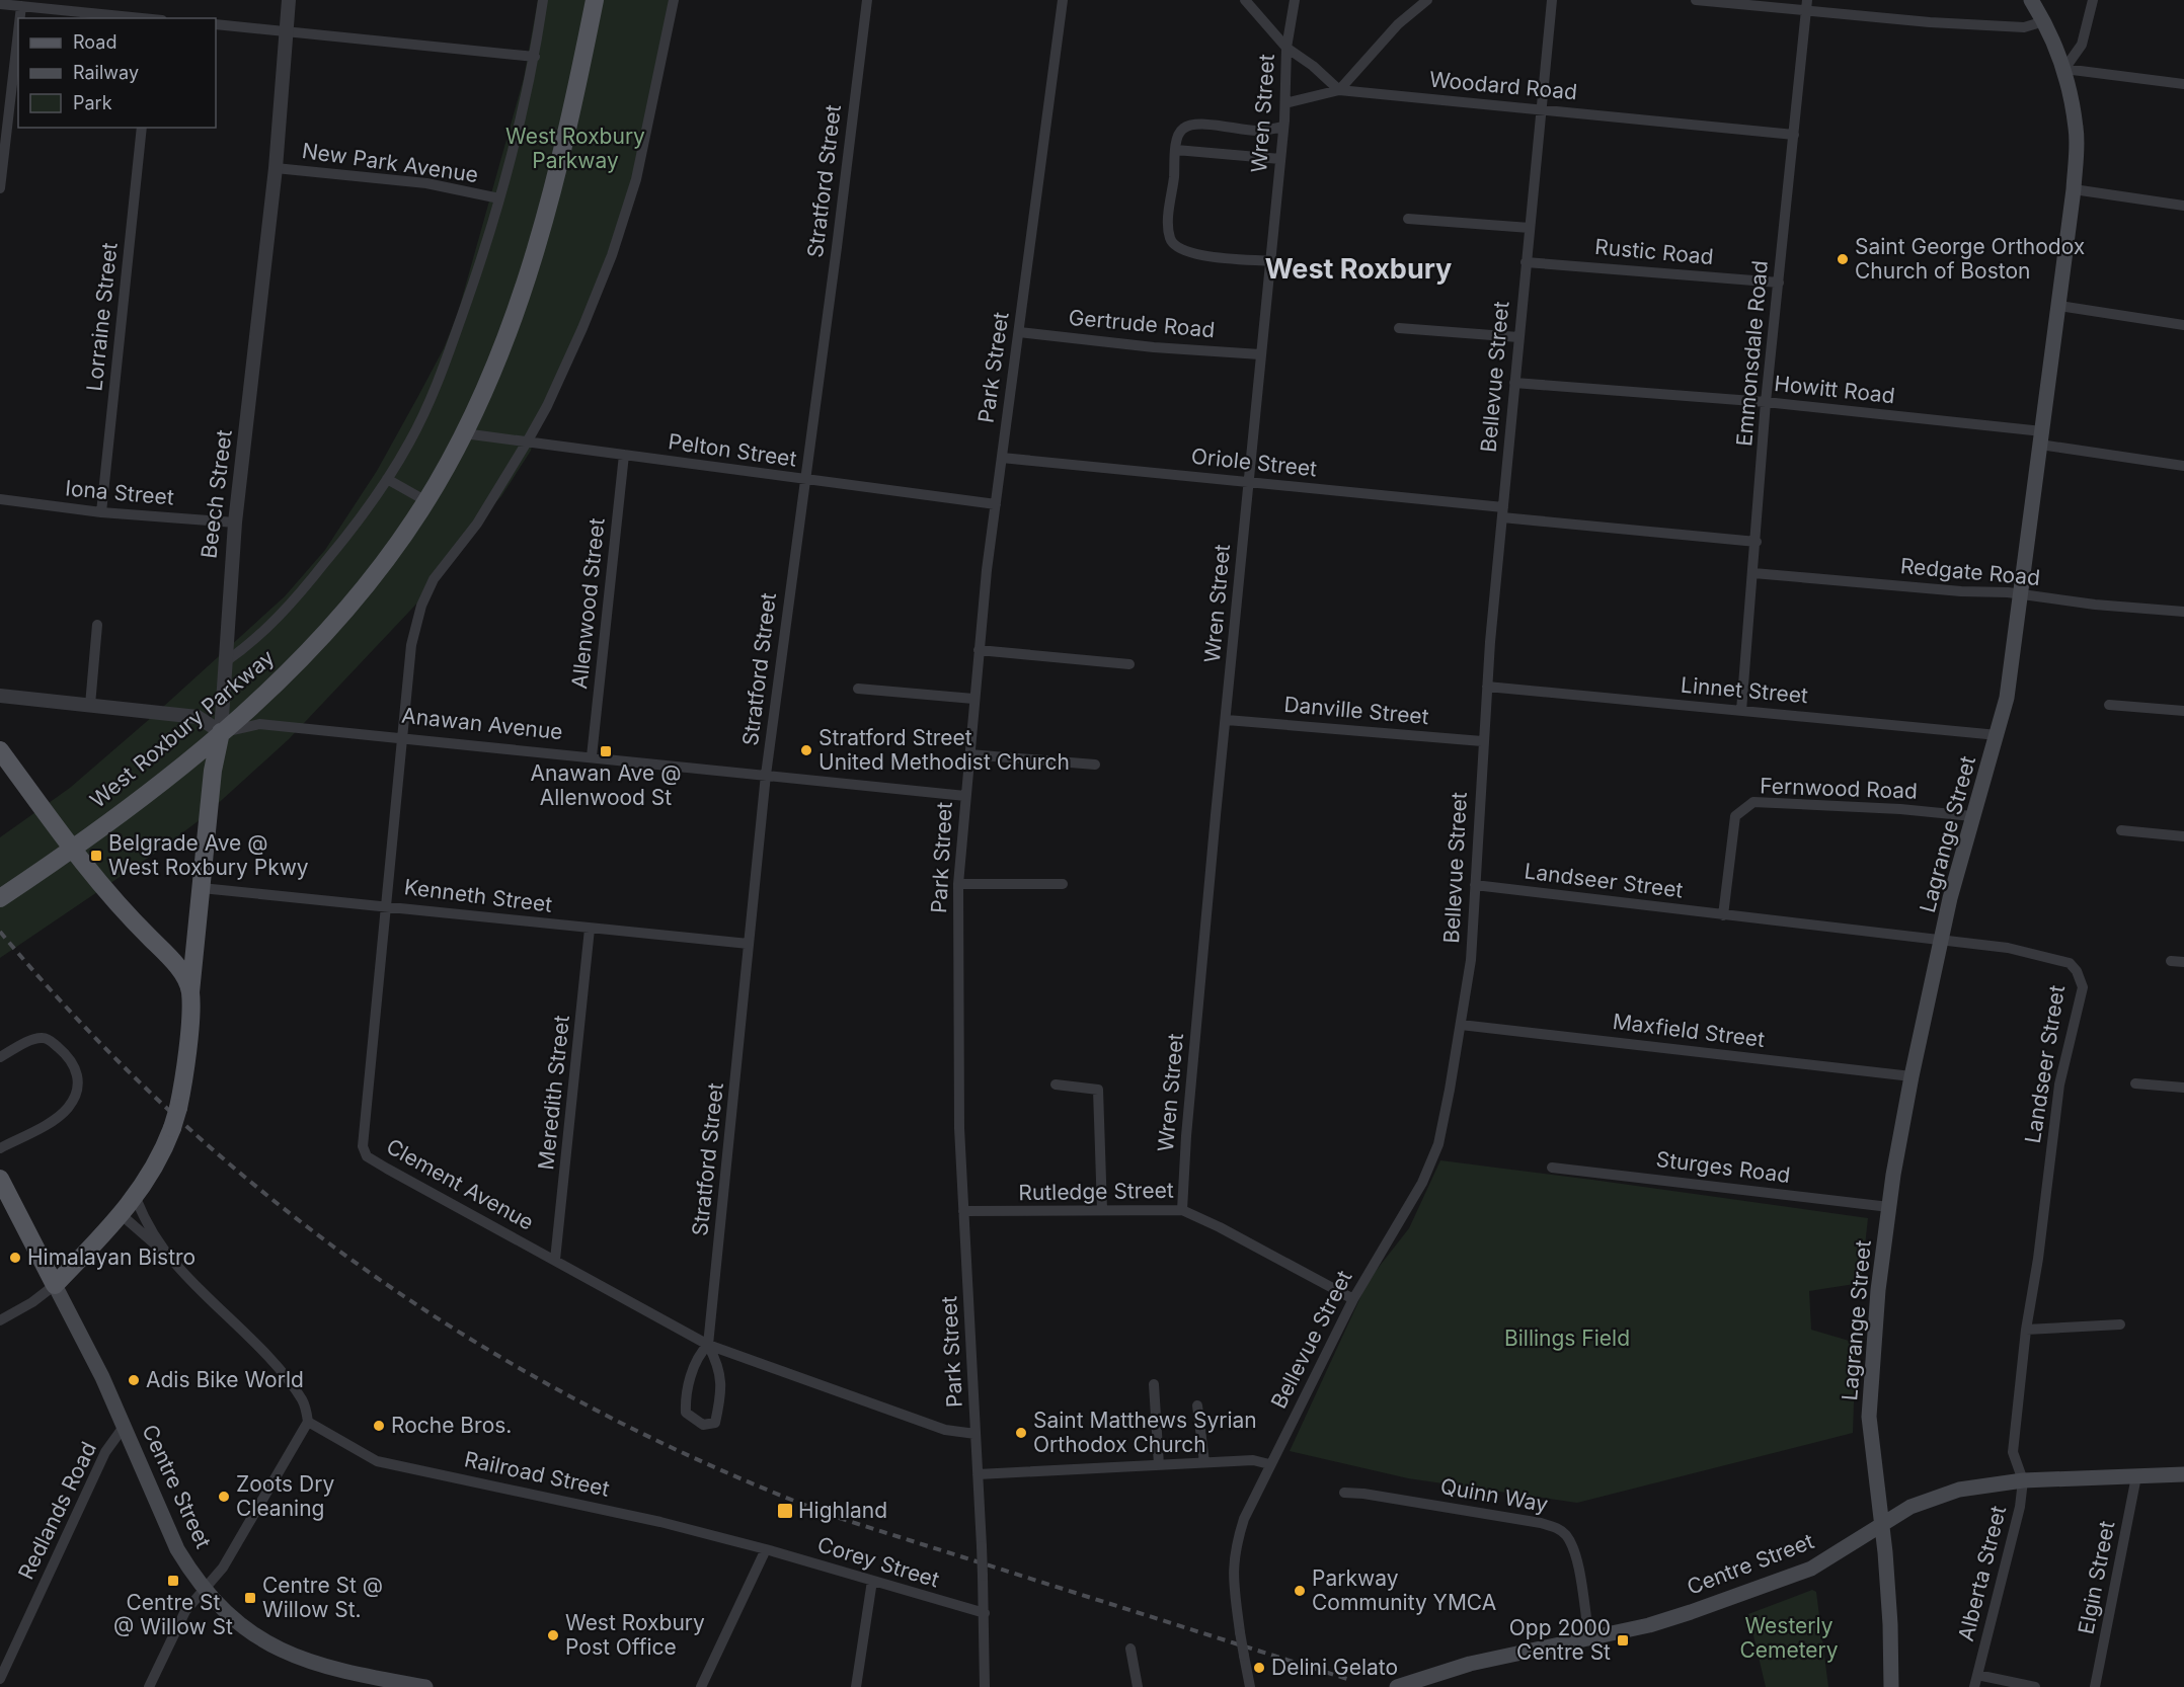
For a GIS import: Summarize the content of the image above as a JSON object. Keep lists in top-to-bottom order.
{
  "streets": {
    "main road": [
      "Beech Street",
      "West Roxbury Parkway",
      "Lagrange Street",
      "Centre Street"
    ],
    "street": [
      "Woodard Road",
      "Wren Street",
      "New Park Avenue",
      "Stratford Street",
      "Rustic Road",
      "Lorraine Street",
      "Gertrude Road",
      "Emmonsdale Road",
      "Park Street",
      "Bellevue Street",
      "Howitt Road",
      "Pelton Street",
      "Oriole Street",
      "Iona Street",
      "Redgate Road",
      "Allenwood Street",
      "Linnet Street",
      "Danville Street",
      "Anawan Avenue",
      "Fernwood Road",
      "Landseer Street",
      "Kenneth Street",
      "Maxfield Street",
      "Meredith Street",
      "Sturges Road",
      "Clement Avenue",
      "Rutledge Street",
      "Railroad Street",
      "Quinn Way",
      "Redlands Road",
      "Corey Street",
      "Alberta Street",
      "Elgin Street"
    ]
  },
  "crossings": [
    ["Woodard Road", "Wren Street"],
    ["Woodard Road", "Emmonsdale Road"],
    ["Woodard Road", "Bellevue Street"],
    ["Wren Street", "Gertrude Road"],
    ["Wren Street", "Oriole Street"],
    ["Wren Street", "Danville Street"],
    ["Wren Street", "Rutledge Street"],
    ["New Park Avenue", "Beech Street"],
    ["New Park Avenue", "West Roxbury Parkway"],
    ["Stratford Street", "Pelton Street"],
    ["Stratford Street", "Anawan Avenue"],
    ["Stratford Street", "Kenneth Street"],
    ["Stratford Street", "Clement Avenue"],
    ["Rustic Road", "Emmonsdale Road"],
    ["Rustic Road", "Bellevue Street"],
    ["Lorraine Street", "Iona Street"],
    ["Gertrude Road", "Park Street"],
    ["Emmonsdale Road", "Howitt Road"],
    ["Emmonsdale Road", "Oriole Street"],
    ["Emmonsdale Road", "Redgate Road"],
    ["Emmonsdale Road", "Linnet Street"],
    ["Park Street", "Pelton Street"],
    ["Park Street", "Oriole Street"],
    ["Park Street", "Anawan Avenue"],
    ["Park Street", "Clement Avenue"],
    ["Park Street", "Rutledge Street"],
    ["Park Street", "Corey Street"],
    ["Bellevue Street", "Howitt Road"],
    ["Bellevue Street", "Oriole Street"],
    ["Bellevue Street", "Linnet Street"],
    ["Bellevue Street", "Danville Street"],
    ["Bellevue Street", "Landseer Street"],
    ["Bellevue Street", "Maxfield Street"],
    ["Bellevue Street", "Rutledge Street"],
    ["Howitt Road", "Lagrange Street"],
    ["Pelton Street", "Allenwood Street"],
    ["Pelton Street", "West Roxbury Parkway"],
    ["Pelton Street", "Clement Avenue"],
    ["Iona Street", "Beech Street"],
    ["Beech Street", "Anawan Avenue"],
    ["Beech Street", "West Roxbury Parkway"],
    ["Beech Street", "Kenneth Street"],
    ["Beech Street", "Centre Street"],
    ["Redgate Road", "Lagrange Street"],
    ["Allenwood Street", "Anawan Avenue"],
    ["Linnet Street", "Lagrange Street"],
    ["Anawan Avenue", "West Roxbury Parkway"],
    ["Anawan Avenue", "Clement Avenue"],
    ["Fernwood Road", "Lagrange Street"],
    ["Fernwood Road", "Landseer Street"],
    ["Lagrange Street", "Landseer Street"],
    ["Lagrange Street", "Maxfield Street"],
    ["Lagrange Street", "Sturges Road"],
    ["Lagrange Street", "Centre Street"],
    ["Landseer Street", "Centre Street"],
    ["Landseer Street", "Alberta Street"],
    ["Kenneth Street", "Meredith Street"],
    ["Kenneth Street", "Clement Avenue"],
    ["Meredith Street", "Clement Avenue"],
    ["Railroad Street", "Corey Street"],
    ["Centre Street", "Quinn Way"],
    ["Centre Street", "Redlands Road"],
    ["Centre Street", "Alberta Street"],
    ["Centre Street", "Elgin Street"]
  ],
  "districts": ["West Roxbury"],
  "parks": ["West Roxbury Parkway", "Billings Field", "Westerly Cemetery"],
  "places": {
    "other": [
      "Saint George Orthodox Church of Boston",
      "Stratford Street United Methodist Church",
      "Himalayan Bistro",
      "Adis Bike World",
      "Roche Bros.",
      "Saint Matthews Syrian Orthodox Church",
      "Zoots Dry Cleaning",
      "Parkway Community YMCA",
      "West Roxbury Post Office",
      "Delini Gelato"
    ],
    "transit": [
      "Anawan Ave @ Allenwood St",
      "Belgrade Ave @ West Roxbury Pkwy",
      "Highland",
      "Centre St @ Willow St",
      "Centre St @ Willow St.",
      "Opp 2000 Centre St"
    ]
  },
  "legend": ["Road", "Railway", "Park"]
}
